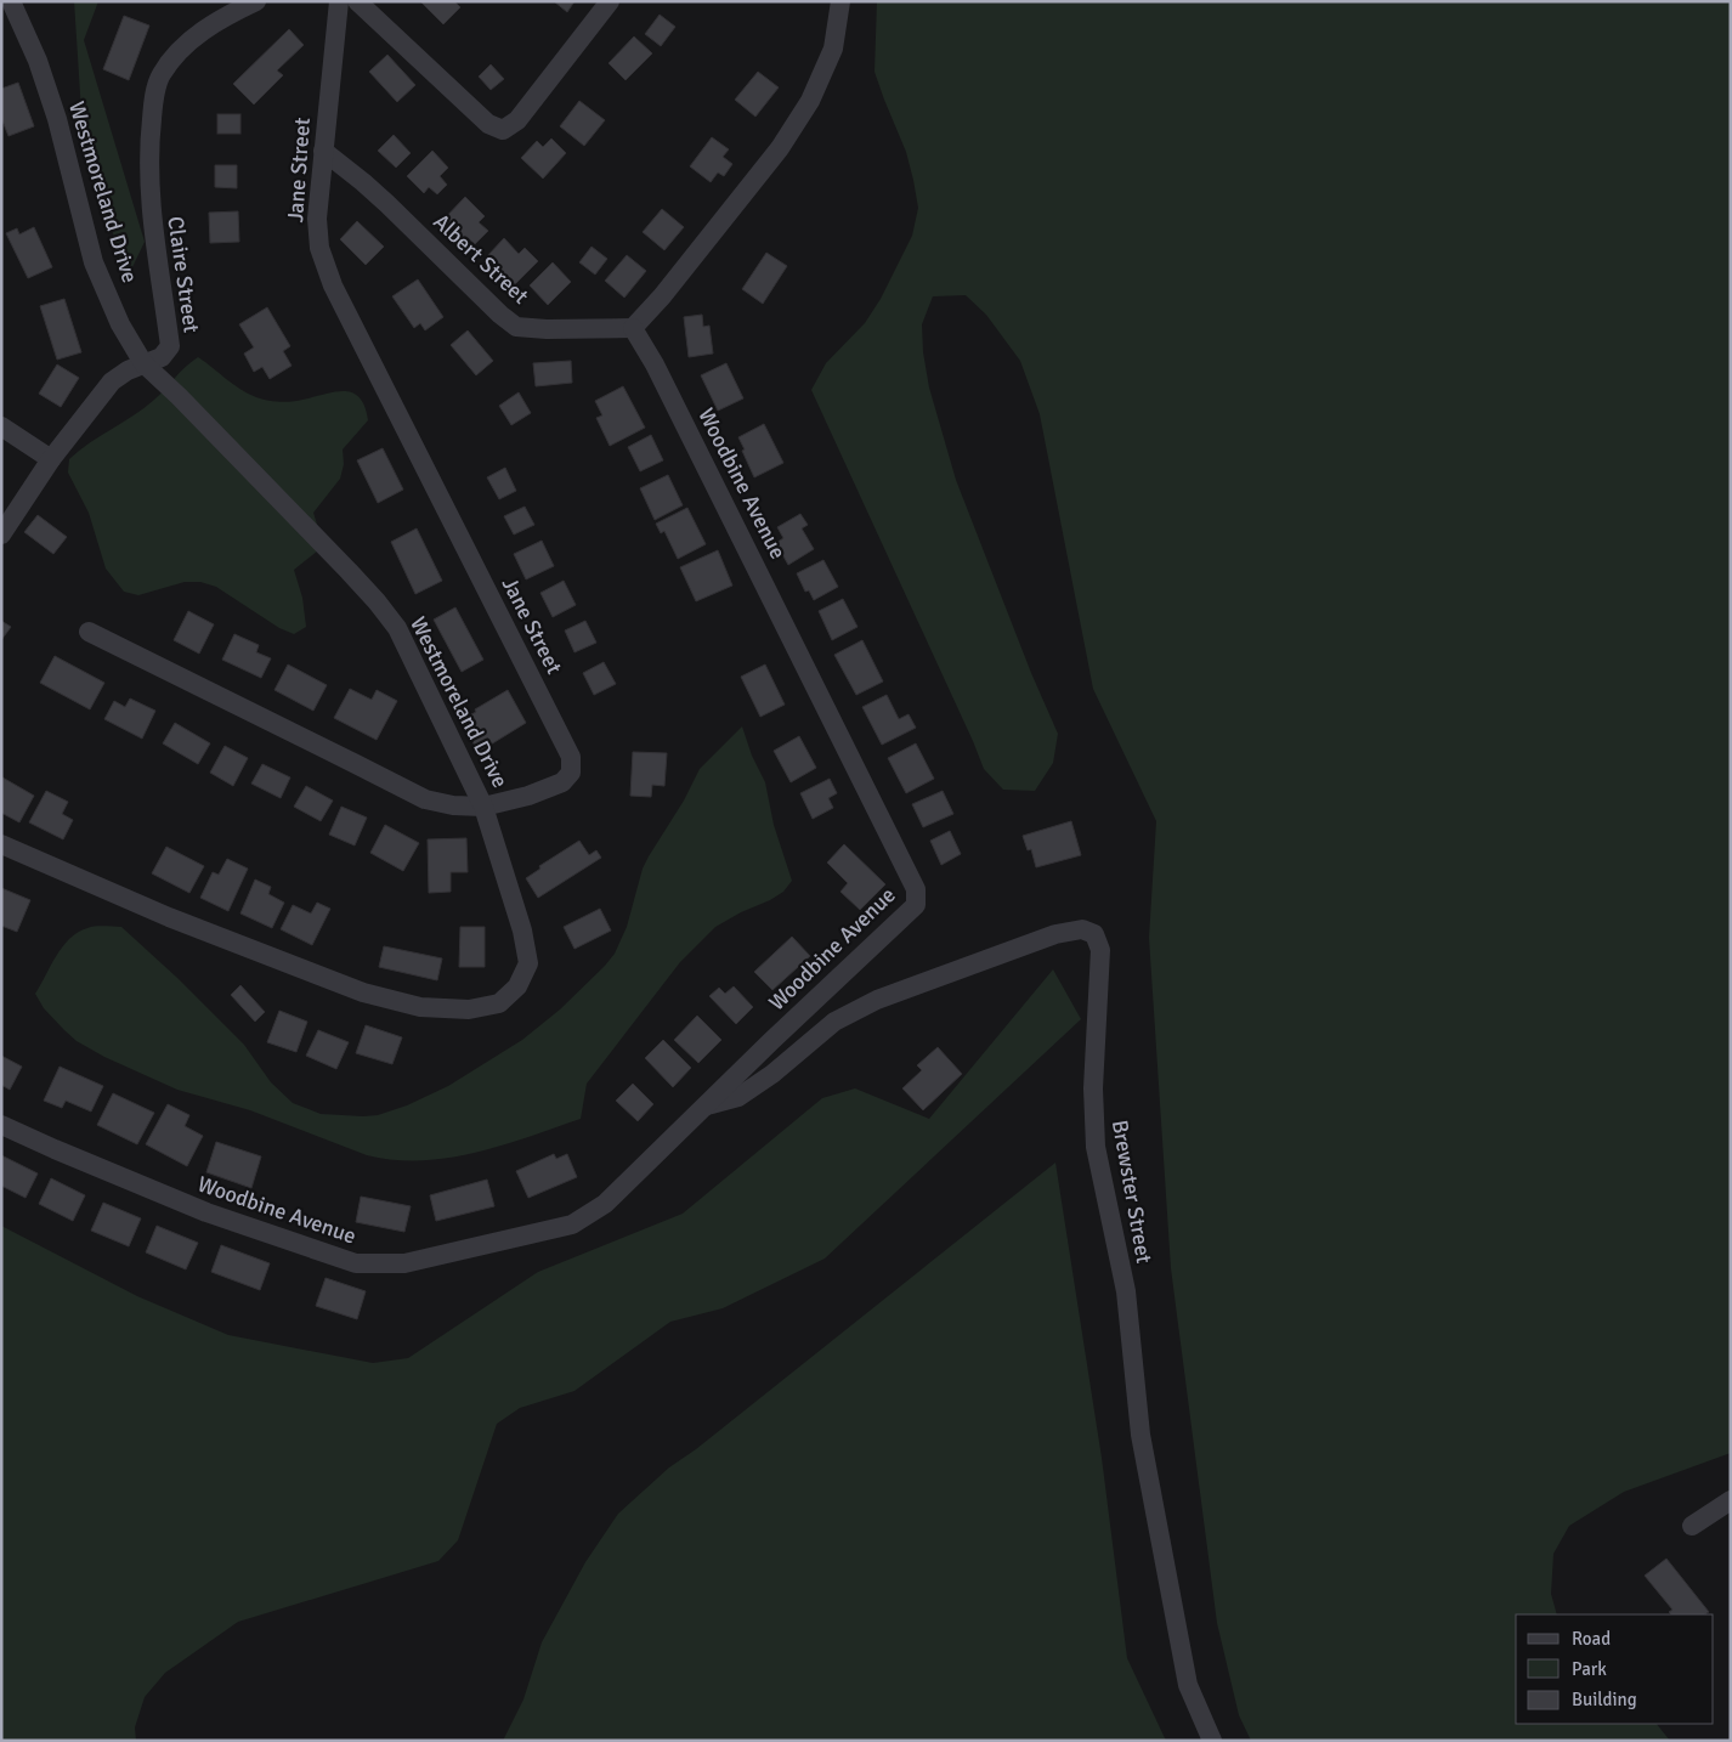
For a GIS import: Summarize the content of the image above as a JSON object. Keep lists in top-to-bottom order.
{
  "streets": {
    "street": [
      "Jane Street",
      "Westmoreland Drive",
      "Albert Street",
      "Claire Street",
      "Woodbine Avenue",
      "Brewster Street"
    ]
  },
  "crossings": [
    ["Jane Street", "Westmoreland Drive"],
    ["Jane Street", "Albert Street"],
    ["Westmoreland Drive", "Claire Street"],
    ["Albert Street", "Woodbine Avenue"],
    ["Woodbine Avenue", "Brewster Street"]
  ],
  "legend": ["Road", "Park", "Building"]
}
